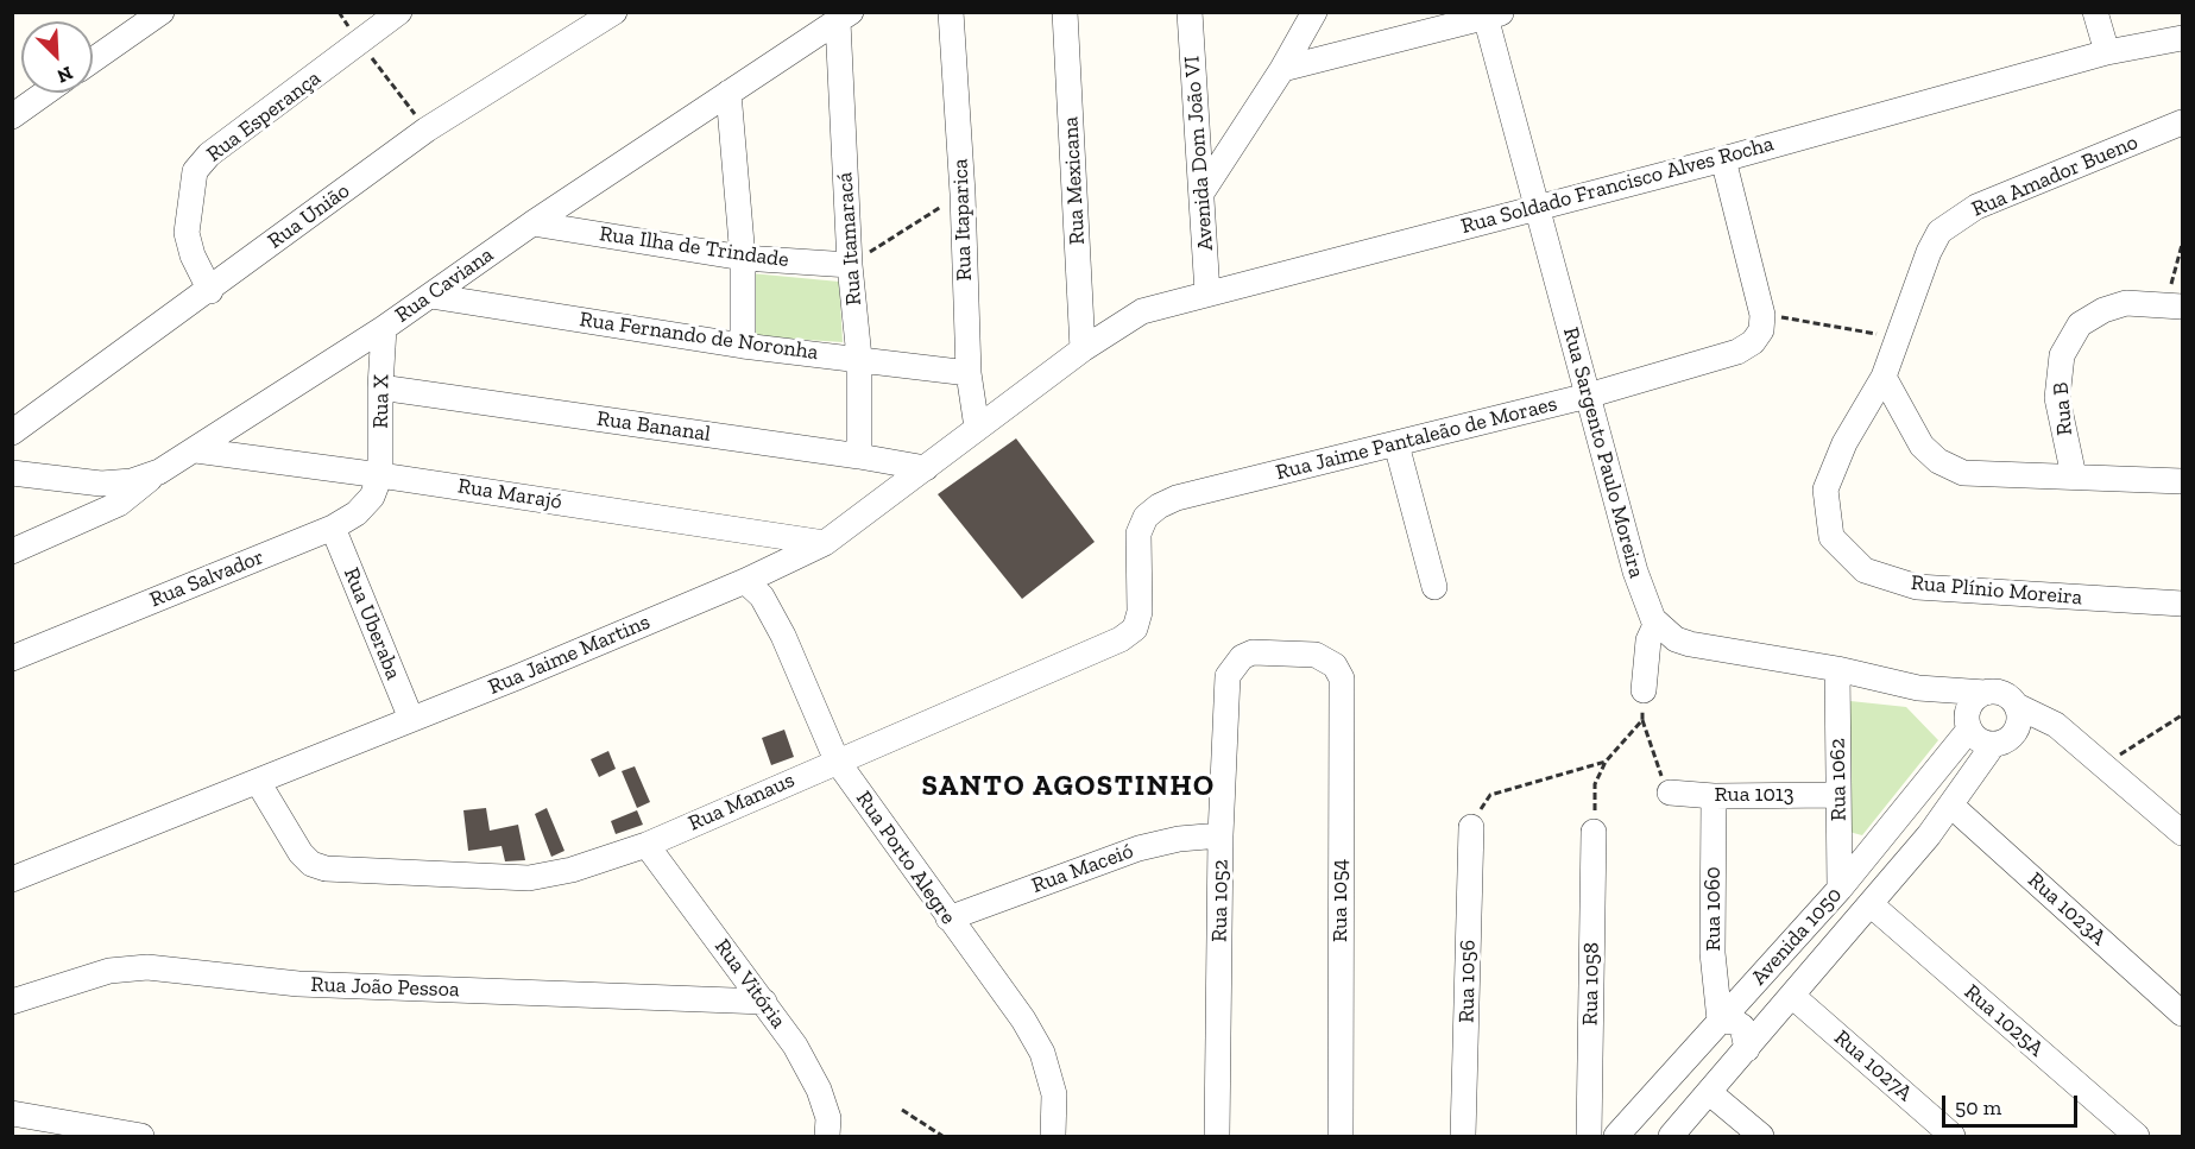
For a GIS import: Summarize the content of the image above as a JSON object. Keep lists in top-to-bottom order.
{
  "streets": {
    "street": [
      "Rua Esperança",
      "Avenida Dom João VI",
      "Rua Amador Bueno",
      "Rua Mexicana",
      "Rua Soldado Francisco Alves Rocha",
      "Rua União",
      "Rua Itaparica",
      "Rua Itamaracá",
      "Rua Ilha de Trindade",
      "Rua Caviana",
      "Rua Fernando de Noronha",
      "Rua X",
      "Rua B",
      "Rua Bananal",
      "Rua Jaime Pantaleão de Moraes",
      "Rua Sargento Paulo Moreira",
      "Rua Marajó",
      "Rua Salvador",
      "Rua Plínio Moreira",
      "Rua Uberaba",
      "Rua Jaime Martins",
      "Rua 1062",
      "Rua 1013",
      "Rua Manaus",
      "Rua Porto Alegre",
      "Rua Maceió",
      "Rua 1052",
      "Rua 1054",
      "Rua 1060",
      "Rua 1023A",
      "Avenida 1050",
      "Rua 1056",
      "Rua Vitória",
      "Rua 1058",
      "Rua João Pessoa",
      "Rua 1025A",
      "Rua 1027A"
    ]
  },
  "crossings": [
    ["Rua Esperança", "Rua União"],
    ["Avenida Dom João VI", "Rua Soldado Francisco Alves Rocha"],
    ["Rua Amador Bueno", "Rua Plínio Moreira"],
    ["Rua Mexicana", "Rua Soldado Francisco Alves Rocha"],
    ["Rua Mexicana", "Rua Jaime Martins"],
    ["Rua Soldado Francisco Alves Rocha", "Rua Sargento Paulo Moreira"],
    ["Rua Soldado Francisco Alves Rocha", "Rua Jaime Martins"],
    ["Rua Itaparica", "Rua Fernando de Noronha"],
    ["Rua Itaparica", "Rua Jaime Martins"],
    ["Rua Itamaracá", "Rua Ilha de Trindade"],
    ["Rua Itamaracá", "Rua Caviana"],
    ["Rua Itamaracá", "Rua Fernando de Noronha"],
    ["Rua Itamaracá", "Rua Bananal"],
    ["Rua Ilha de Trindade", "Rua Caviana"],
    ["Rua Caviana", "Rua Fernando de Noronha"],
    ["Rua Caviana", "Rua X"],
    ["Rua Caviana", "Rua Marajó"],
    ["Rua X", "Rua Bananal"],
    ["Rua X", "Rua Marajó"],
    ["Rua X", "Rua Salvador"],
    ["Rua Bananal", "Rua Jaime Martins"],
    ["Rua Jaime Pantaleão de Moraes", "Rua Sargento Paulo Moreira"],
    ["Rua Jaime Pantaleão de Moraes", "Rua Manaus"],
    ["Rua Marajó", "Rua Salvador"],
    ["Rua Marajó", "Rua Jaime Martins"],
    ["Rua Salvador", "Rua Uberaba"],
    ["Rua Uberaba", "Rua Jaime Martins"],
    ["Rua Jaime Martins", "Rua Manaus"],
    ["Rua Jaime Martins", "Rua Porto Alegre"],
    ["Rua 1062", "Rua 1013"],
    ["Rua 1062", "Avenida 1050"],
    ["Rua 1013", "Rua 1060"],
    ["Rua Manaus", "Rua Porto Alegre"],
    ["Rua Manaus", "Rua Vitória"],
    ["Rua Porto Alegre", "Rua Maceió"],
    ["Rua Maceió", "Rua 1052"],
    ["Rua 1052", "Rua 1054"],
    ["Rua 1060", "Avenida 1050"],
    ["Rua 1023A", "Avenida 1050"],
    ["Avenida 1050", "Rua 1025A"],
    ["Avenida 1050", "Rua 1027A"],
    ["Rua Vitória", "Rua João Pessoa"]
  ],
  "districts": ["SANTO AGOSTINHO"],
  "scale_bar": "50 m",
  "north": "bottom right"
}
